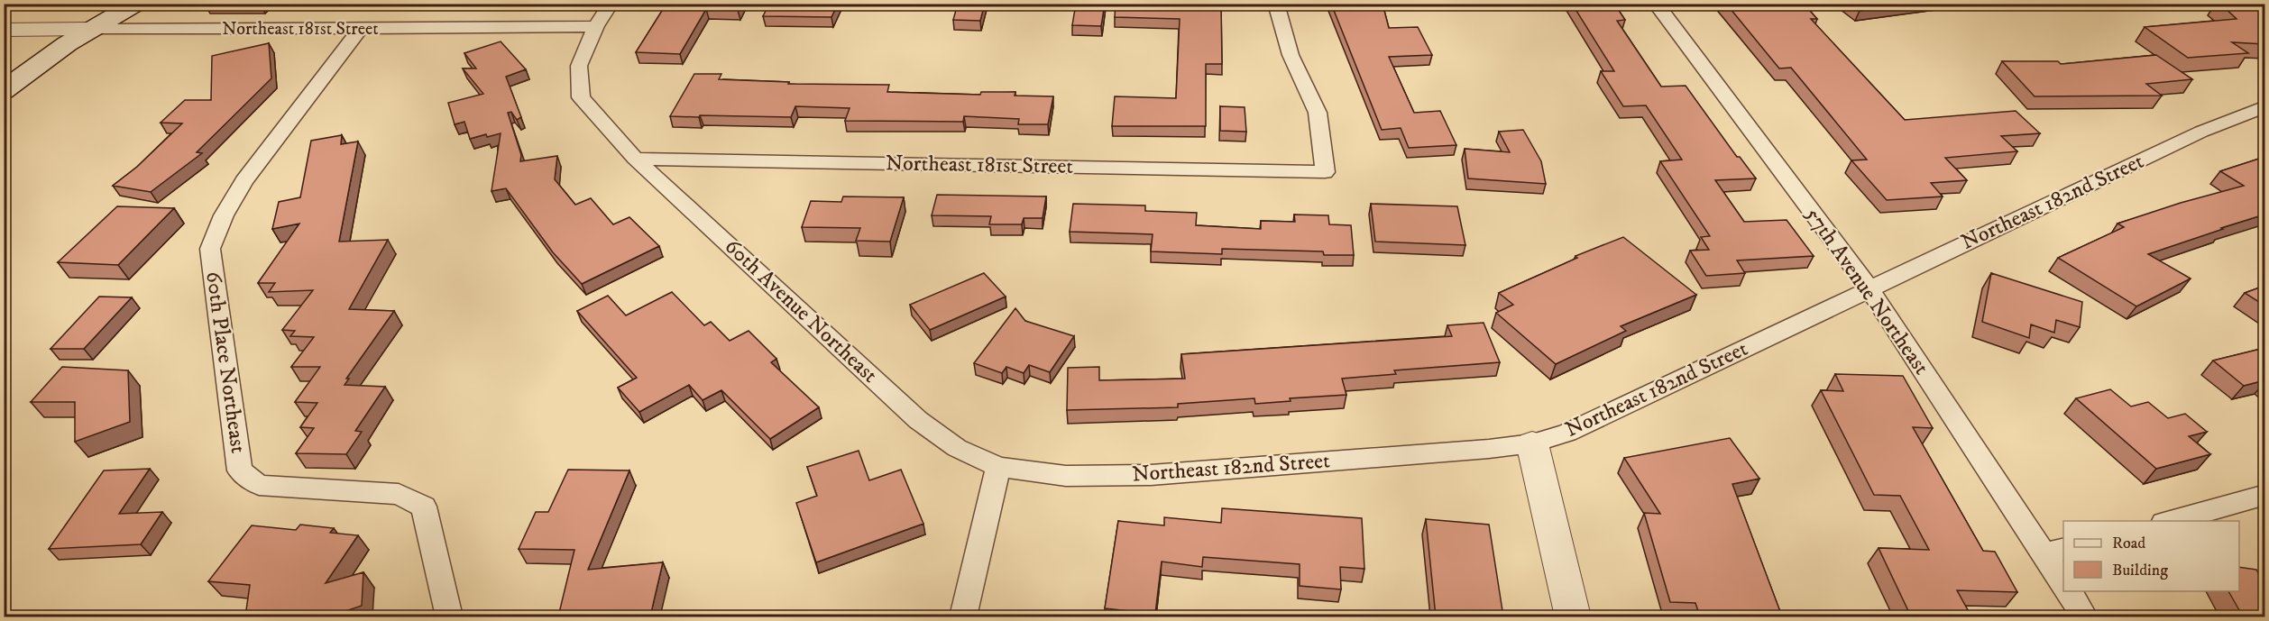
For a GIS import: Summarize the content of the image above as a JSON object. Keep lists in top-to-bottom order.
{
  "streets": {
    "street": [
      "Northeast 181st Street",
      "Northeast 182nd Street",
      "57th Avenue Northeast",
      "60th Avenue Northeast",
      "60th Place Northeast"
    ]
  },
  "crossings": [
    ["Northeast 181st Street", "60th Avenue Northeast"],
    ["Northeast 181st Street", "60th Place Northeast"],
    ["Northeast 182nd Street", "57th Avenue Northeast"],
    ["Northeast 182nd Street", "60th Avenue Northeast"]
  ],
  "legend": ["Road", "Building"]
}
